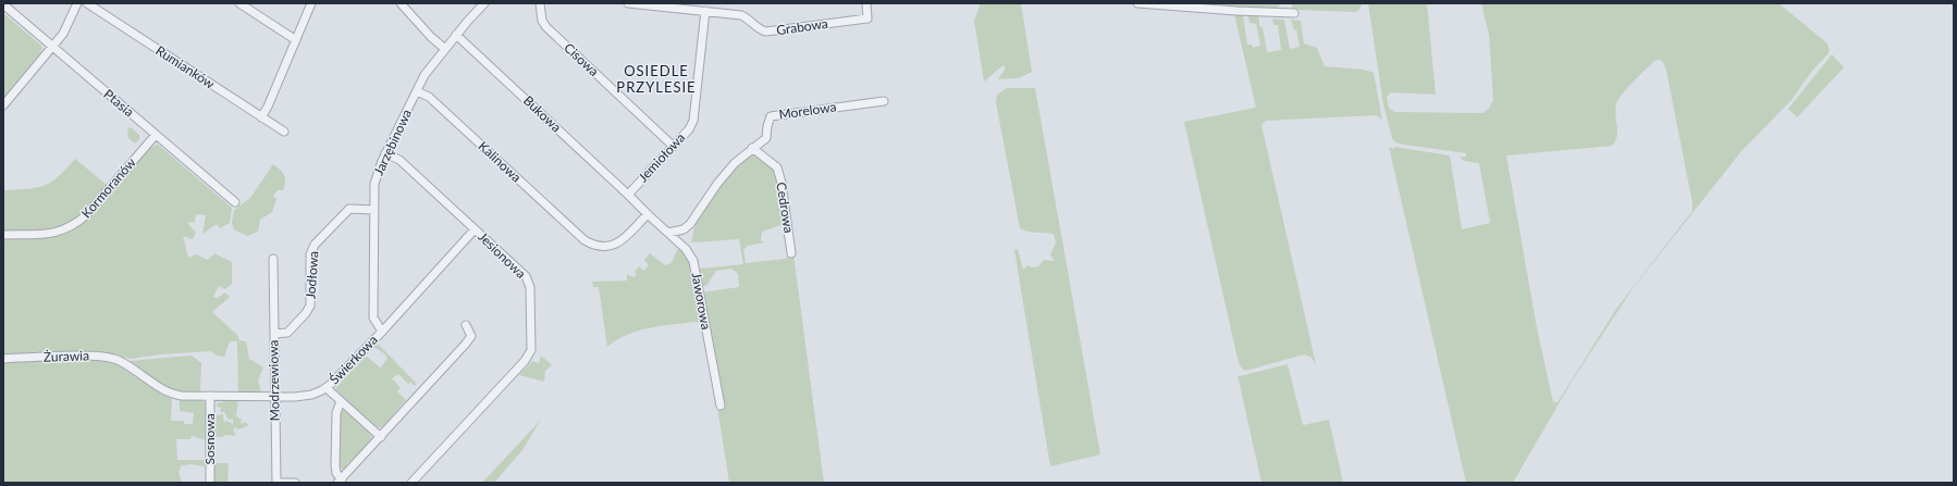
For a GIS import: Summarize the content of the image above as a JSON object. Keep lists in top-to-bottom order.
{
  "streets": {
    "street": [
      "Grabowa",
      "Cisowa",
      "Rumianków",
      "Ptasia",
      "Morelowa",
      "Bukowa",
      "Jarzębinowa",
      "Jemiołowa",
      "Kalinowa",
      "Kormoranów",
      "Cedrowa",
      "Jesionowa",
      "Jodłowa",
      "Jaworowa",
      "Żurawia",
      "Świerkowa",
      "Modrzewiowa",
      "Sosnowa"
    ]
  },
  "crossings": [
    ["Grabowa", "Jemiołowa"],
    ["Cisowa", "Jemiołowa"],
    ["Ptasia", "Kormoranów"],
    ["Morelowa", "Cedrowa"],
    ["Bukowa", "Jarzębinowa"],
    ["Bukowa", "Jemiołowa"],
    ["Jarzębinowa", "Kalinowa"],
    ["Jarzębinowa", "Jesionowa"],
    ["Jarzębinowa", "Jodłowa"],
    ["Jarzębinowa", "Świerkowa"],
    ["Jemiołowa", "Kalinowa"],
    ["Jemiołowa", "Jaworowa"],
    ["Kalinowa", "Jaworowa"],
    ["Jesionowa", "Świerkowa"],
    ["Jodłowa", "Modrzewiowa"],
    ["Żurawia", "Świerkowa"],
    ["Świerkowa", "Modrzewiowa"],
    ["Świerkowa", "Sosnowa"]
  ],
  "districts": ["OSIEDLE PRZYLESIE"]
}
